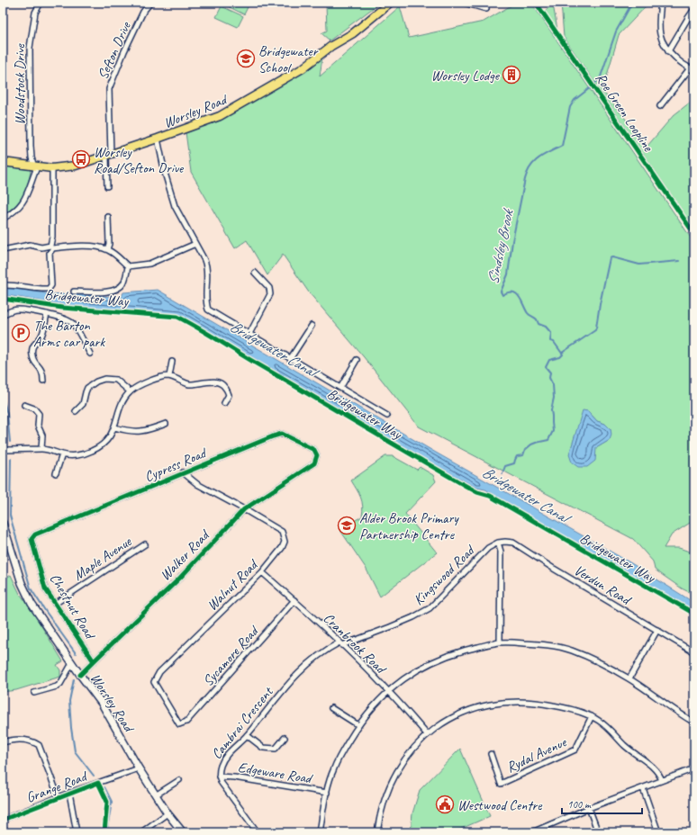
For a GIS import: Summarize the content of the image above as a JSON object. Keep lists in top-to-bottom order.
{
  "streets": {
    "main road": ["Worsley Road"],
    "street": [
      "Sefton Drive",
      "Woodstock Drive",
      "Cypress Road",
      "Walker Road",
      "Maple Avenue",
      "Kingswood Road",
      "Verdun Road",
      "Walnut Road",
      "Chestnut Road",
      "Cranbrook Road",
      "Sycamore Road",
      "Cambrai Crescent",
      "Rydal Avenue",
      "Edgeware Road",
      "Grange Road"
    ],
    "cycle path": ["Roe Green Loopline", "Bridgewater Way"]
  },
  "crossings": [
    ["Sefton Drive", "Worsley Road"],
    ["Woodstock Drive", "Worsley Road"],
    ["Worsley Road", "Walker Road"],
    ["Worsley Road", "Grange Road"],
    ["Cypress Road", "Walker Road"],
    ["Cypress Road", "Chestnut Road"],
    ["Walker Road", "Walnut Road"],
    ["Walker Road", "Chestnut Road"],
    ["Maple Avenue", "Chestnut Road"],
    ["Kingswood Road", "Verdun Road"],
    ["Kingswood Road", "Cranbrook Road"],
    ["Kingswood Road", "Cambrai Crescent"],
    ["Walnut Road", "Cranbrook Road"],
    ["Walnut Road", "Sycamore Road"],
    ["Cranbrook Road", "Sycamore Road"],
    ["Cranbrook Road", "Cambrai Crescent"],
    ["Cambrai Crescent", "Edgeware Road"]
  ],
  "water": ["Sindsley Brook", "Bridgewater Canal"],
  "places": {
    "school or university": ["Bridgewater School", "Alder Brook Primary Partnership Centre"],
    "building": ["Worsley Lodge"],
    "bus stop": ["Worsley Road/Sefton Drive"],
    "parking": ["The Barton Arms car park"],
    "public building": ["Westwood Centre"]
  },
  "scale_bar": "100 m"
}
